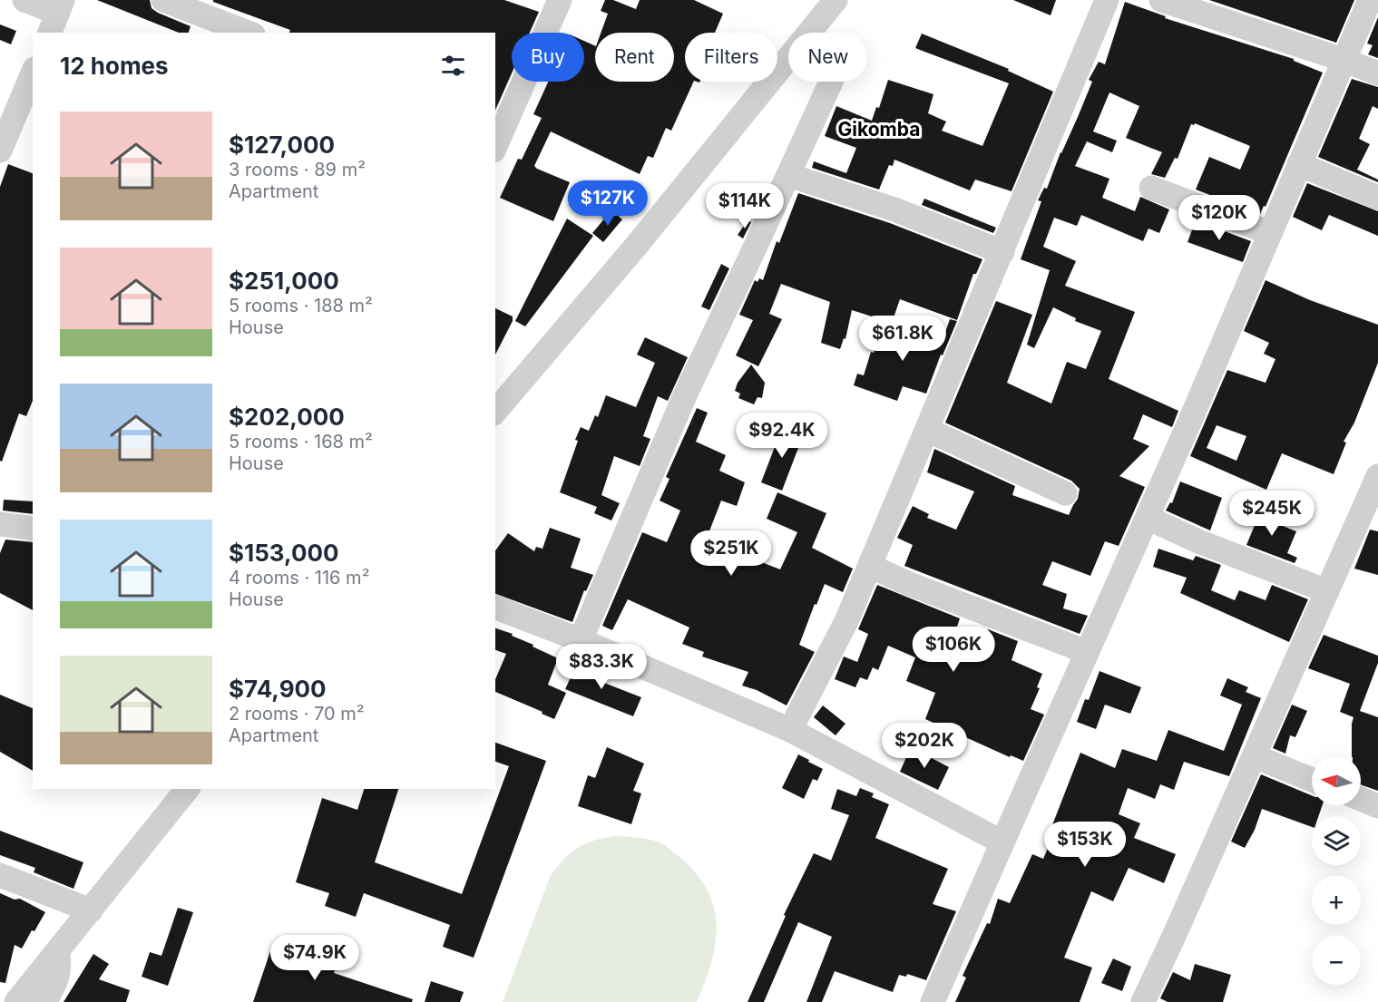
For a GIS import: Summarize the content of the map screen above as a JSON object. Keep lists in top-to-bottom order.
{
  "districts": ["Gikomba"],
  "north": "left",
  "page": {
    "chip": [
      "Buy",
      "Rent",
      "Filters",
      "New"
    ],
    "heading": "12 homes",
    "list": [
      {
        "name": "$127,000",
        "note": "3 rooms · 89 m² · Apartment"
      },
      {
        "name": "$251,000",
        "note": "5 rooms · 188 m² · House"
      },
      {
        "name": "$202,000",
        "note": "5 rooms · 168 m² · House"
      },
      {
        "name": "$153,000",
        "note": "4 rooms · 116 m² · House"
      },
      {
        "name": "$74,900",
        "note": "2 rooms · 70 m² · Apartment"
      }
    ],
    "price": [
      "$127K",
      "$114K",
      "$120K",
      "$61.8K",
      "$92.4K",
      "$245K",
      "$251K",
      "$106K",
      "$83.3K",
      "$202K",
      "$153K",
      "$74.9K"
    ],
    "map_buttons": ["+", "−"]
  }
}
